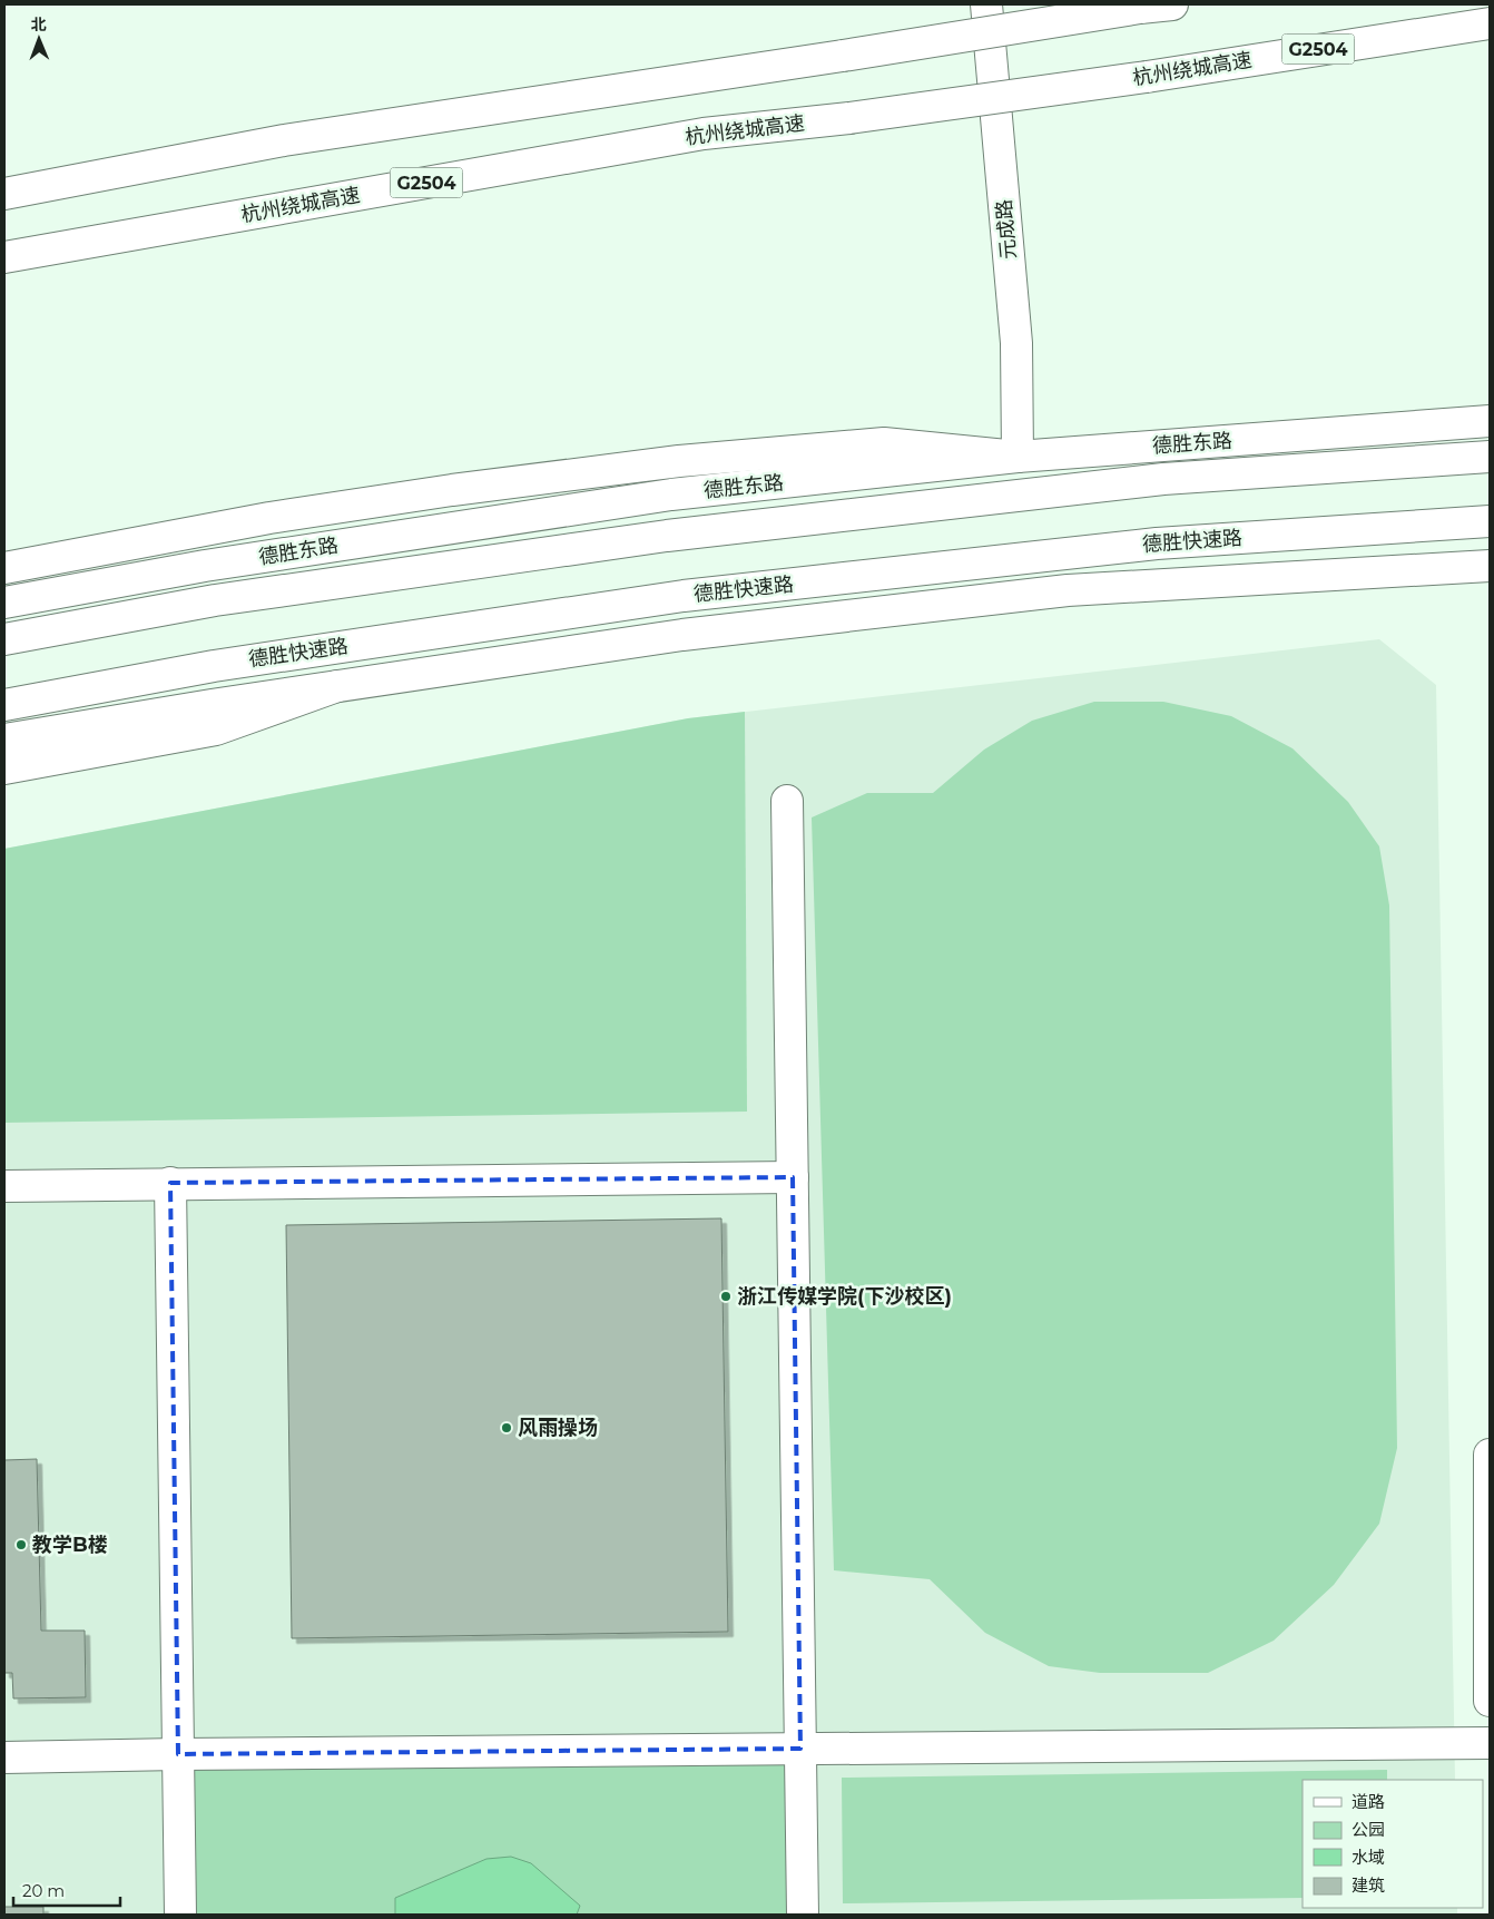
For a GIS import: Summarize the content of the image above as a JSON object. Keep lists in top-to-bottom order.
{
  "streets": {
    "main road": [
      "G2504",
      "杭州绕城高速",
      "元成路",
      "德胜东路",
      "德胜快速路"
    ]
  },
  "crossings": [
    ["元成路", "德胜东路"]
  ],
  "places": ["浙江传媒学院(下沙校区)", "风雨操场", "教学B楼"],
  "legend": [
    "道路",
    "公园",
    "水域",
    "建筑"
  ],
  "scale_bar": "20 m",
  "north": "top"
}
